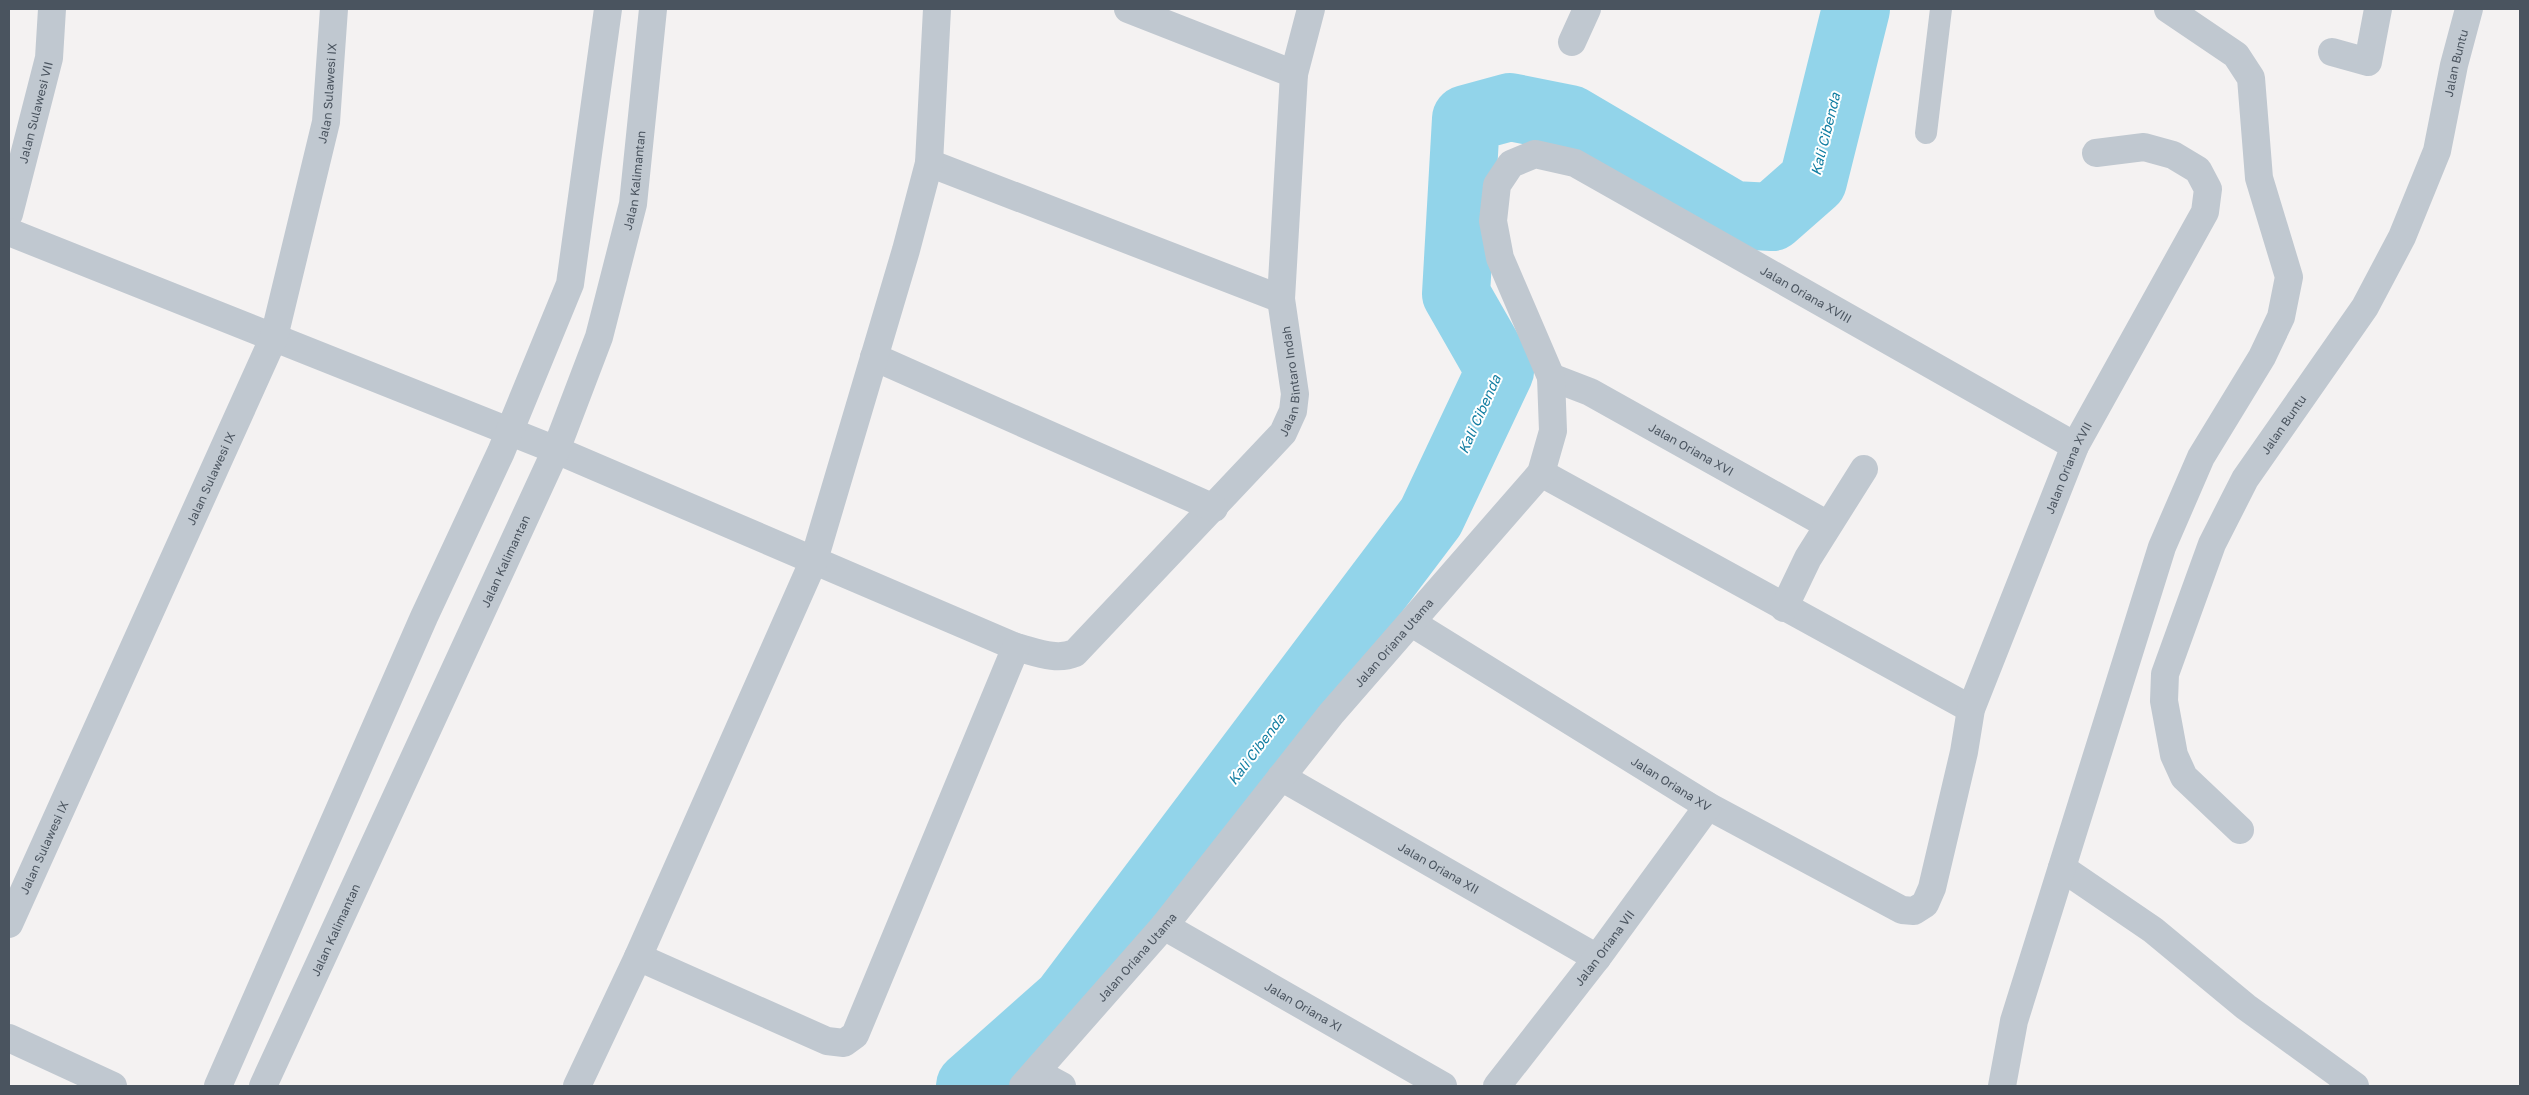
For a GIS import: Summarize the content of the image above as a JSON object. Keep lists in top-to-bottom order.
{
  "streets": {
    "street": [
      "Jalan Buntu",
      "Jalan Sulawesi IX",
      "Jalan Sulawesi VII",
      "Jalan Kalimantan",
      "Jalan Oriana XVIII",
      "Jalan Bintaro Indah",
      "Jalan Oriana XVI",
      "Jalan Oriana XVII",
      "Jalan Oriana Utama",
      "Jalan Oriana XV",
      "Jalan Oriana XII",
      "Jalan Oriana VII",
      "Jalan Oriana XI"
    ]
  },
  "crossings": [
    ["Jalan Oriana XVIII", "Jalan Oriana XVII"],
    ["Jalan Oriana XVIII", "Jalan Oriana Utama"],
    ["Jalan Oriana XVI", "Jalan Oriana Utama"],
    ["Jalan Oriana XVII", "Jalan Oriana XV"],
    ["Jalan Oriana Utama", "Jalan Oriana XV"],
    ["Jalan Oriana Utama", "Jalan Oriana XII"],
    ["Jalan Oriana Utama", "Jalan Oriana XI"],
    ["Jalan Oriana XV", "Jalan Oriana VII"],
    ["Jalan Oriana XII", "Jalan Oriana VII"]
  ],
  "water": ["Kali Cibenda"]
}
